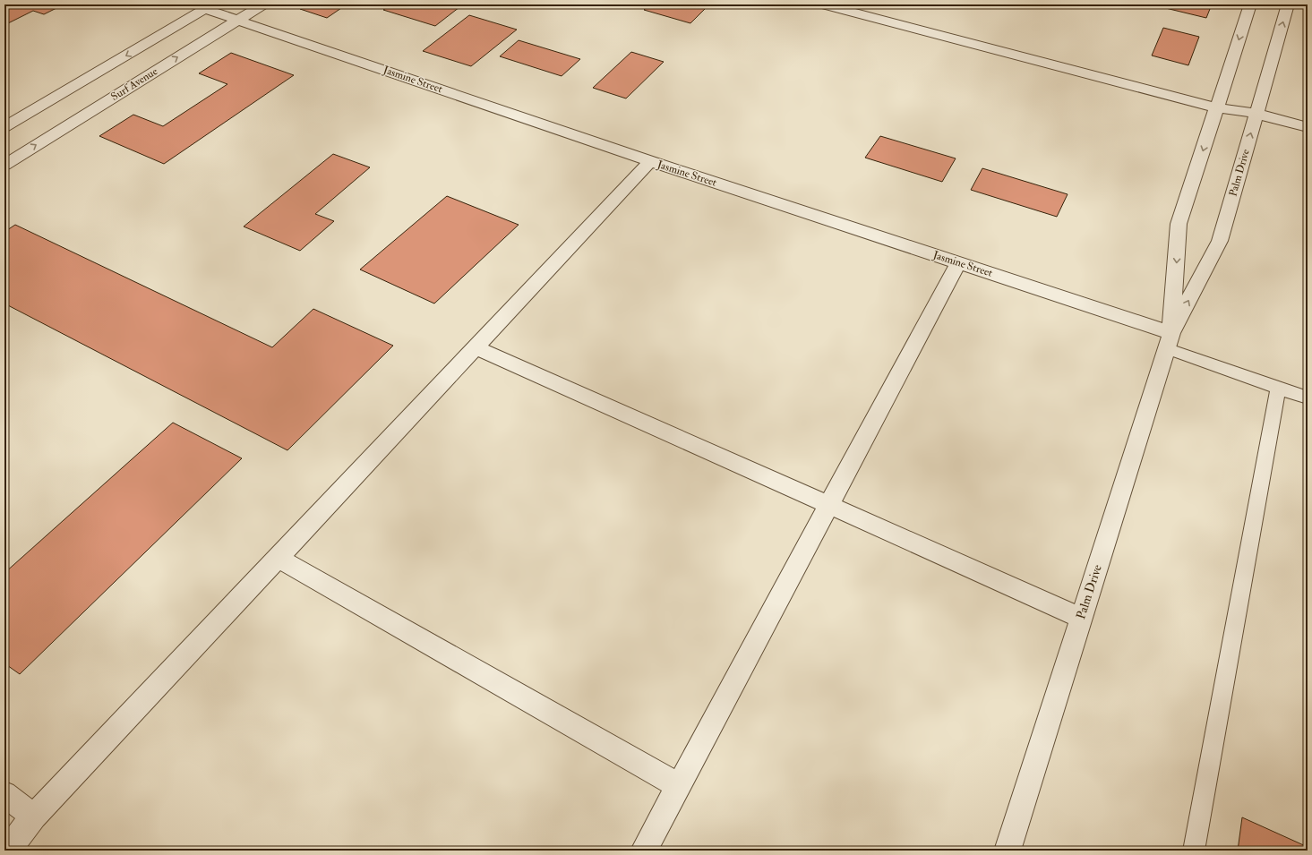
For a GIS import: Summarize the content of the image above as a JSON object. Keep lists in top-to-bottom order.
{
  "streets": {
    "street": ["Jasmine Street", "Surf Avenue", "Palm Drive"]
  },
  "crossings": [
    ["Jasmine Street", "Surf Avenue"],
    ["Jasmine Street", "Palm Drive"]
  ]
}
